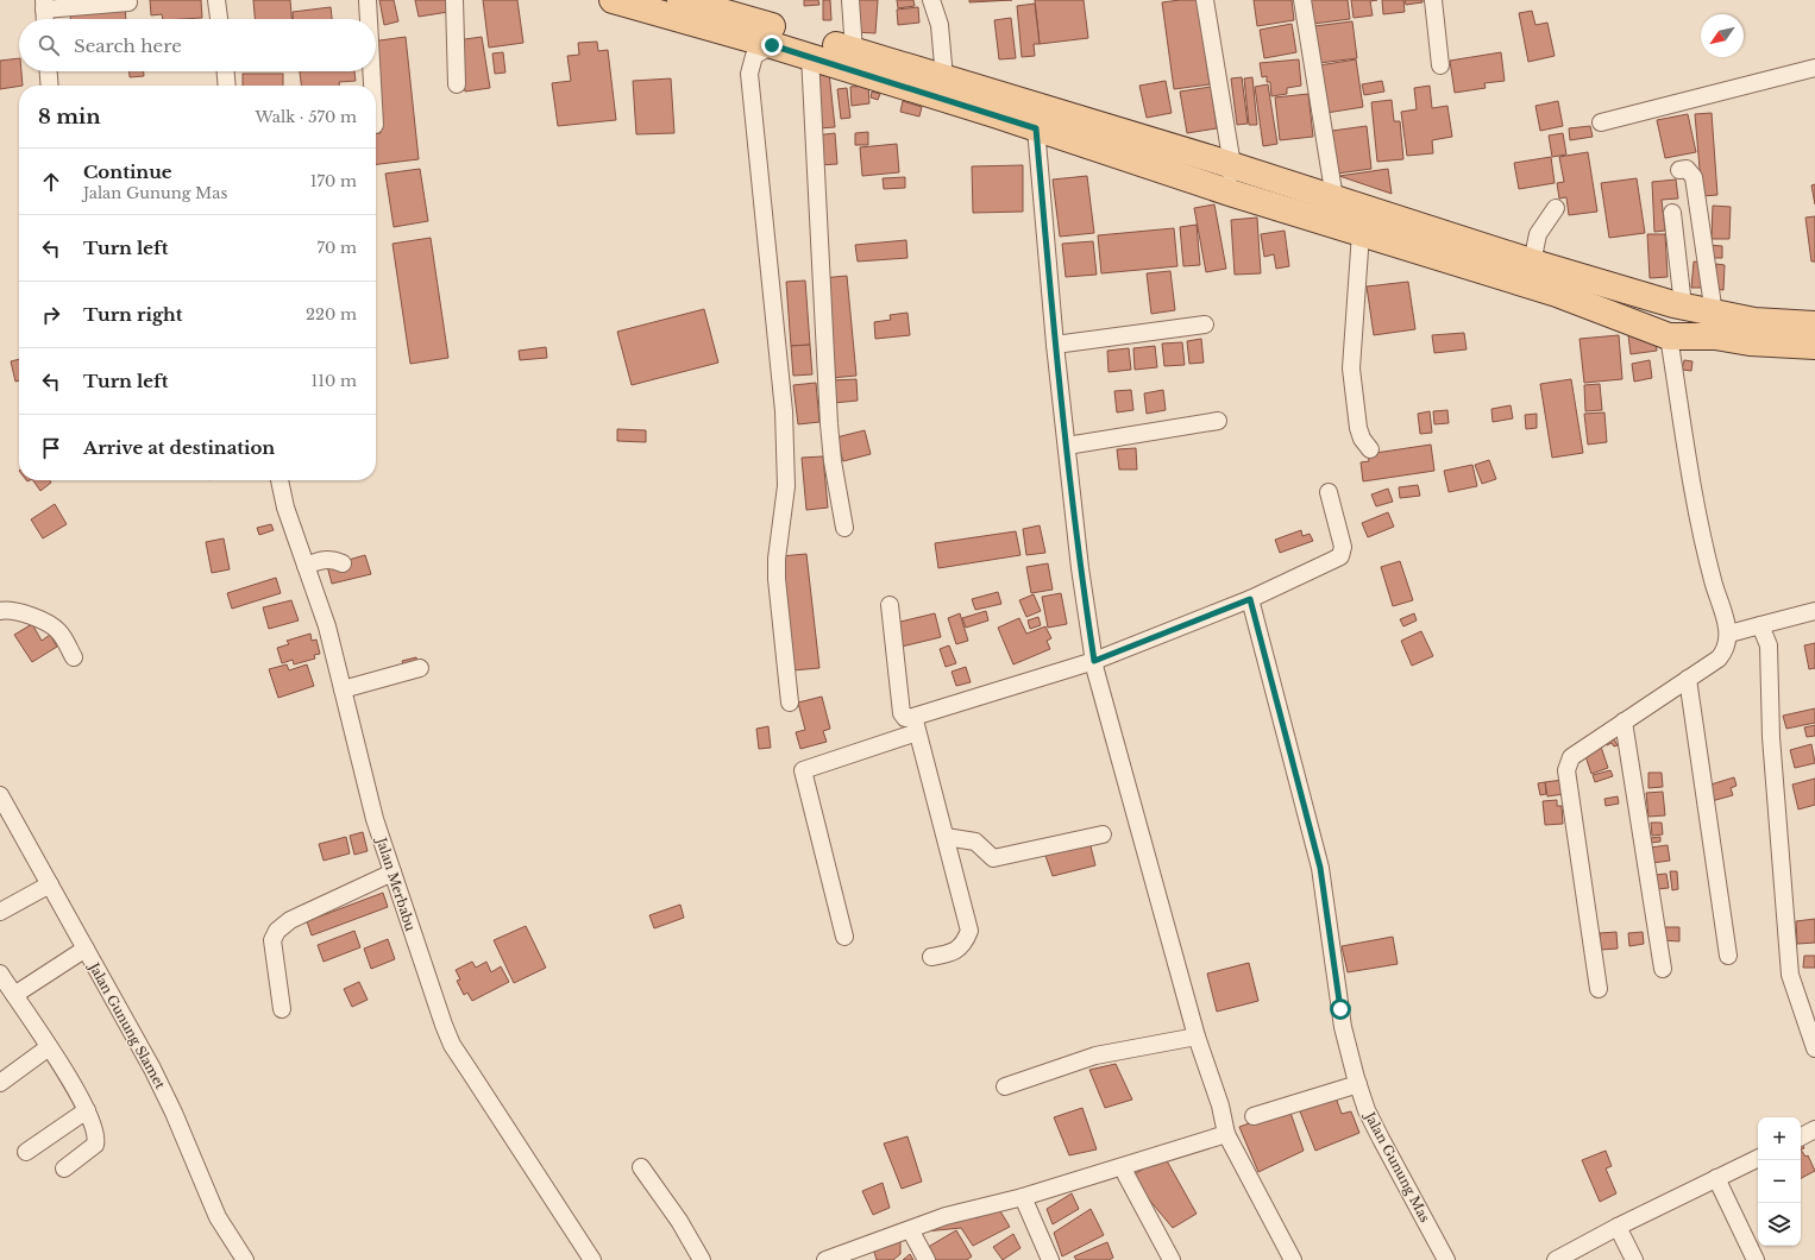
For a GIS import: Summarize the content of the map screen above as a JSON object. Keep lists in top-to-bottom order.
{
  "streets": {
    "street": ["Jalan Merbabu", "Jalan Gunung Slamet", "Jalan Gunung Mas"]
  },
  "north": "bottom left",
  "page": {
    "search": "Search here",
    "heading": ["8 min", "Walk · 570 m"],
    "list": [
      ["Continue", "Jalan Gunung Mas", "170 m"],
      ["Turn left", "70 m"],
      ["Turn right", "220 m"],
      ["Turn left", "110 m"],
      "Arrive at destination"
    ],
    "map_buttons": ["+", "−"]
  }
}
